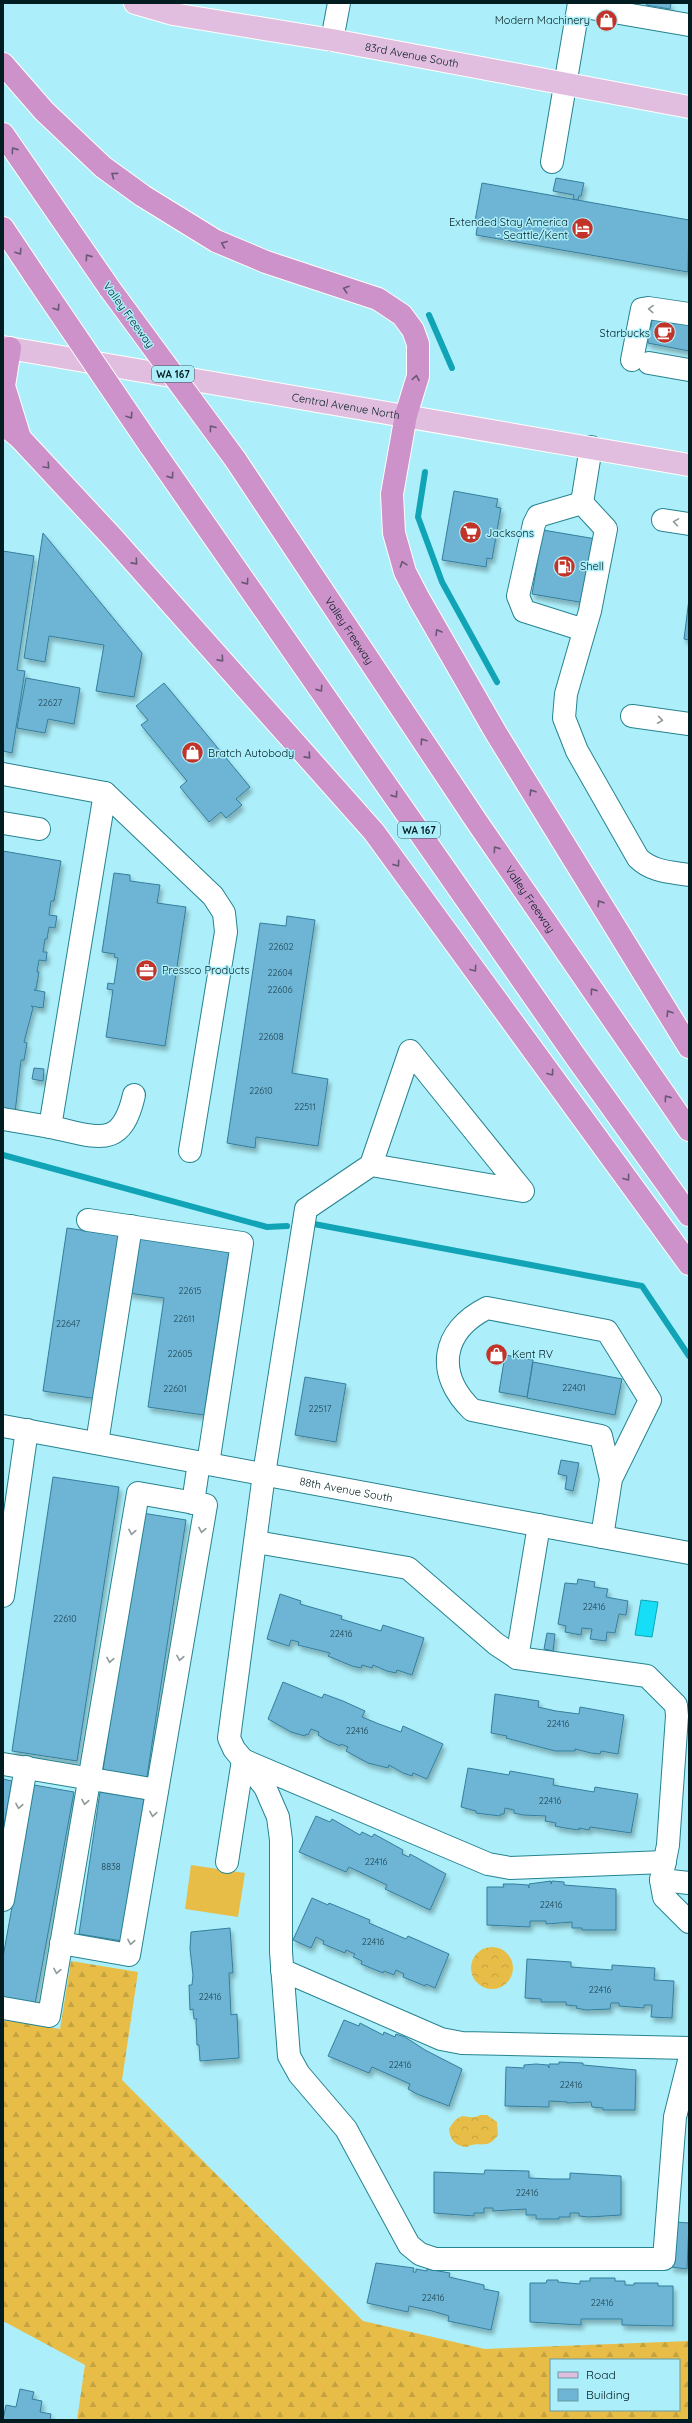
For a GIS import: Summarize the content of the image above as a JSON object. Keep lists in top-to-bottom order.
{
  "streets": {
    "highway": ["Valley Freeway", "WA 167"],
    "main road": ["83rd Avenue South", "Central Avenue North"],
    "street": ["88th Avenue South"]
  },
  "places": {
    "shop": ["Modern Machinery", "Bratch Autobody", "Kent RV"],
    "hotel": ["Extended Stay America - Seattle/Kent"],
    "cafe": ["Starbucks"],
    "supermarket": ["Jacksons"],
    "fuel station": ["Shell"],
    "office": ["Pressco Products"]
  },
  "house_numbers": [
    "22627",
    "22602",
    "22604",
    "22606",
    "22608",
    "22610",
    "22511",
    "22615",
    "22611",
    "22647",
    "22605",
    "22401",
    "22601",
    "22517",
    "22416",
    "22610",
    "22416",
    "22416",
    "22416",
    "22416",
    "22416",
    "8838",
    "22416",
    "22416",
    "22416",
    "22416",
    "22416",
    "22416",
    "22416",
    "22416",
    "22416"
  ],
  "legend": ["Road", "Building"]
}
